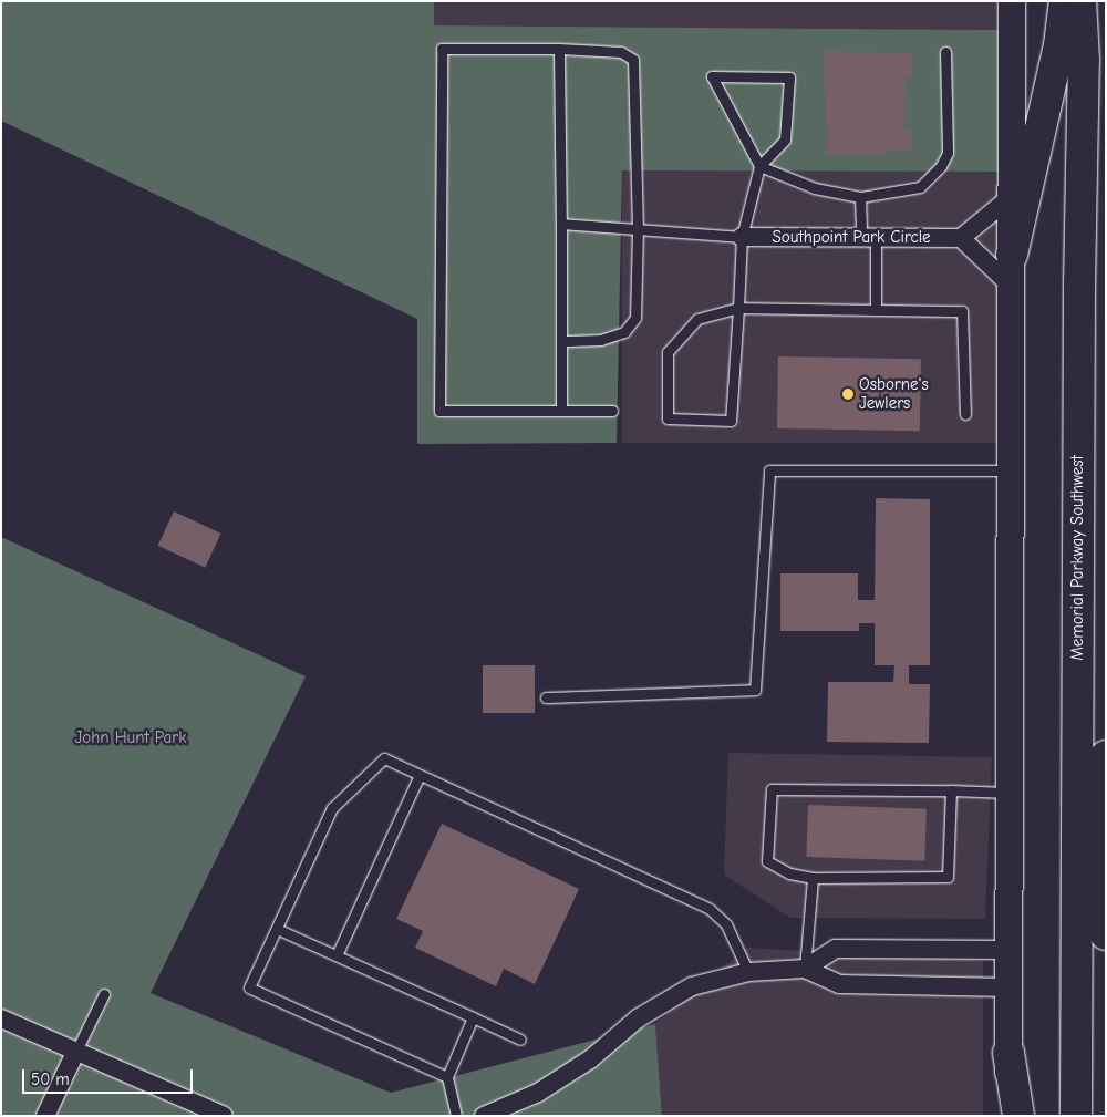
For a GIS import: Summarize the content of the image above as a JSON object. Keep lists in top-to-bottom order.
{
  "streets": {
    "highway": ["Memorial Parkway Southwest"],
    "street": ["Southpoint Park Circle"]
  },
  "parks": ["John Hunt Park"],
  "places": ["Osborne's Jewlers"],
  "scale_bar": "50 m"
}
